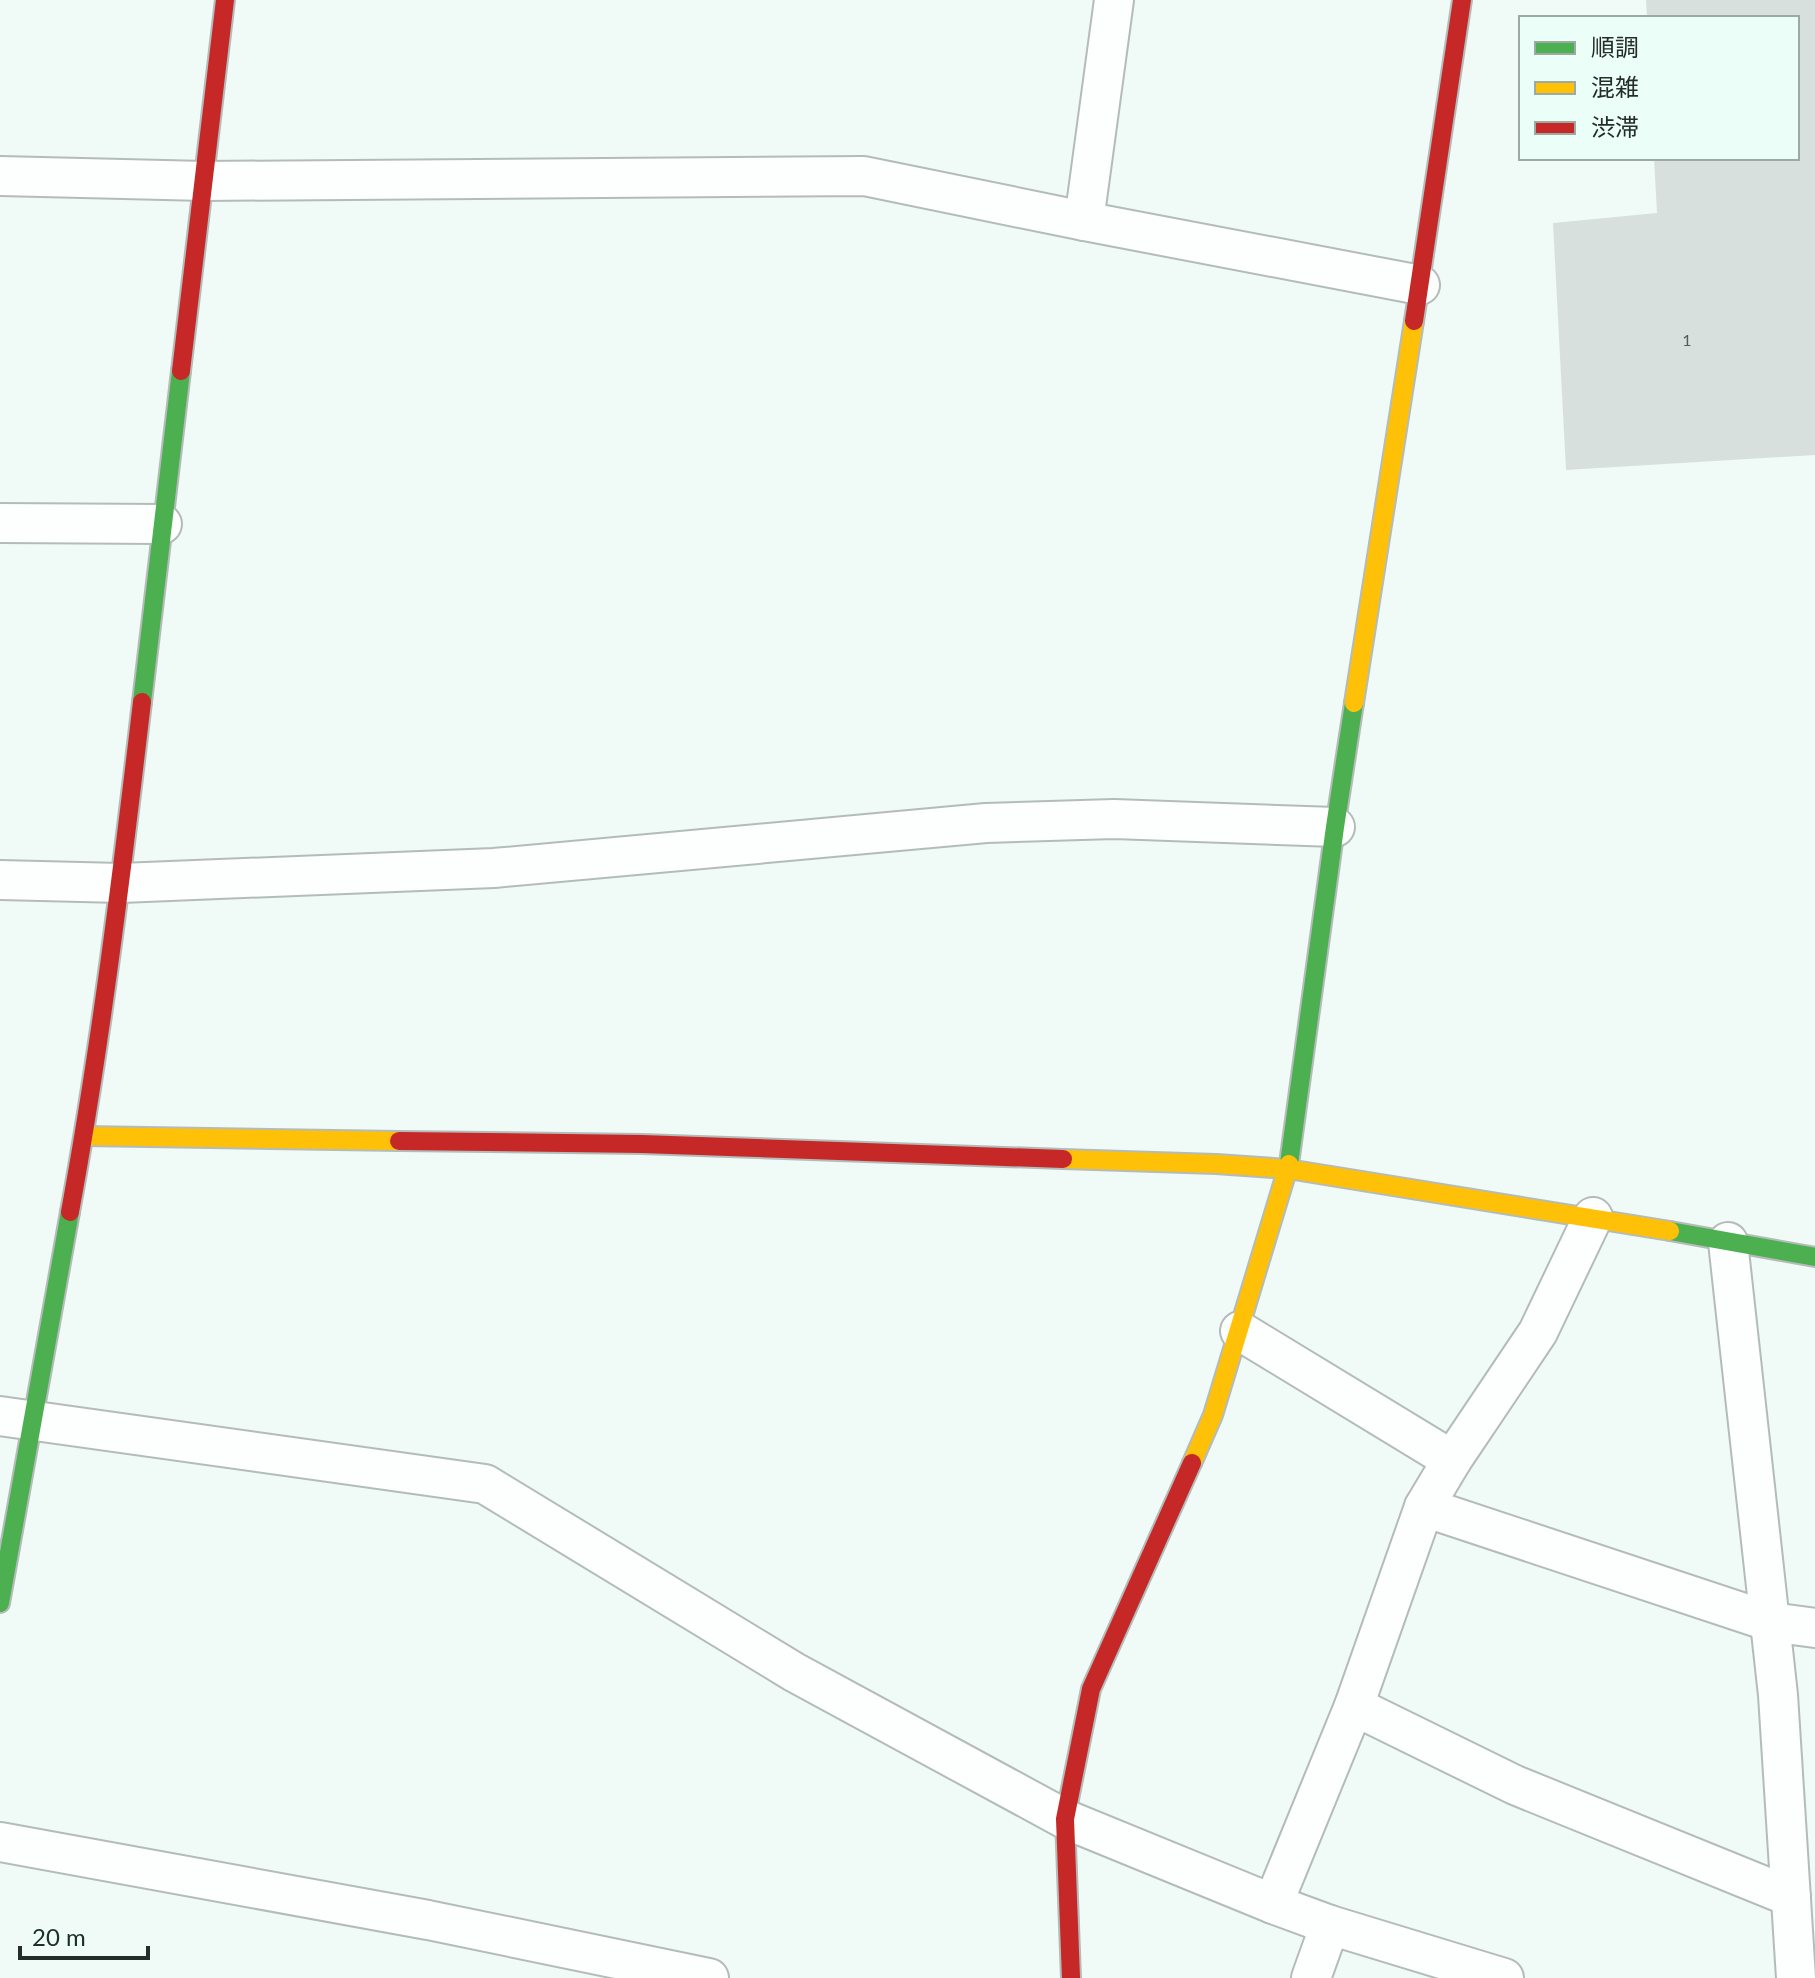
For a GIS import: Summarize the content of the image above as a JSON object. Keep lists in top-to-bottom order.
{
  "house_numbers": ["1"],
  "legend": ["順調", "混雑", "渋滞"],
  "scale_bar": "20 m"
}
